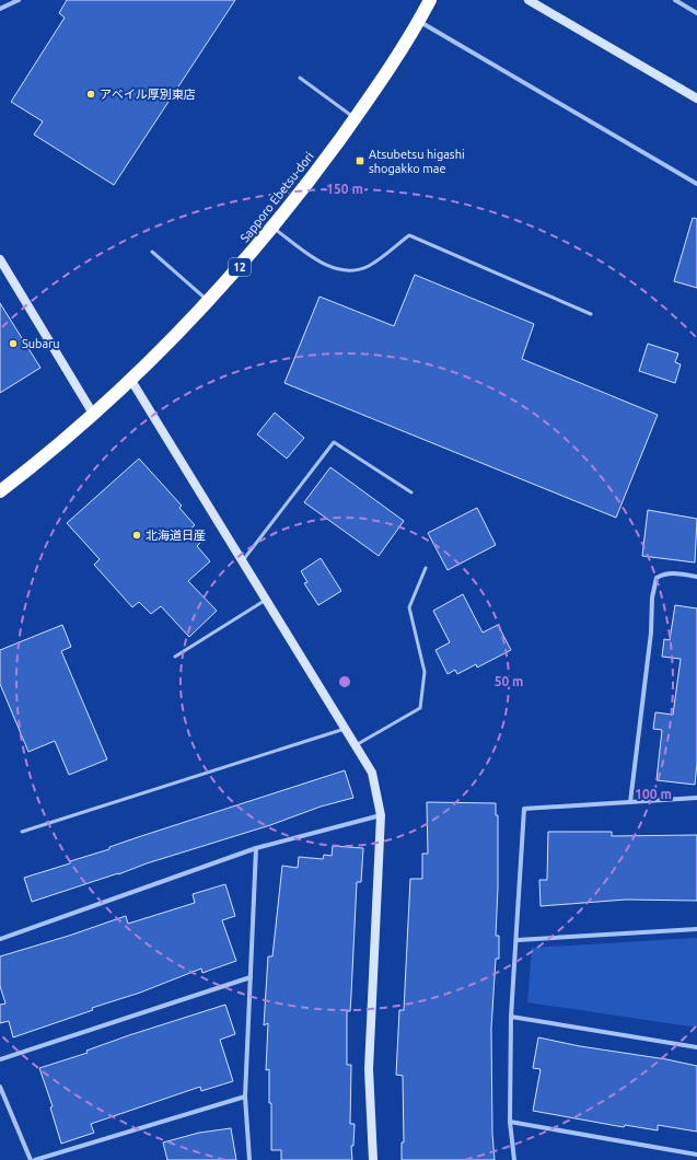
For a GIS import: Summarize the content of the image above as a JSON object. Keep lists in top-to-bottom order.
{
  "streets": {
    "highway": ["Sapporo Ebetsu-dori", "12"]
  },
  "places": {
    "other": ["アベイル厚別東店", "Subaru", "北海道日産"],
    "transit": ["Atsubetsu higashi shogakko mae"]
  },
  "rings": ["150 m", "50 m", "100 m"]
}
